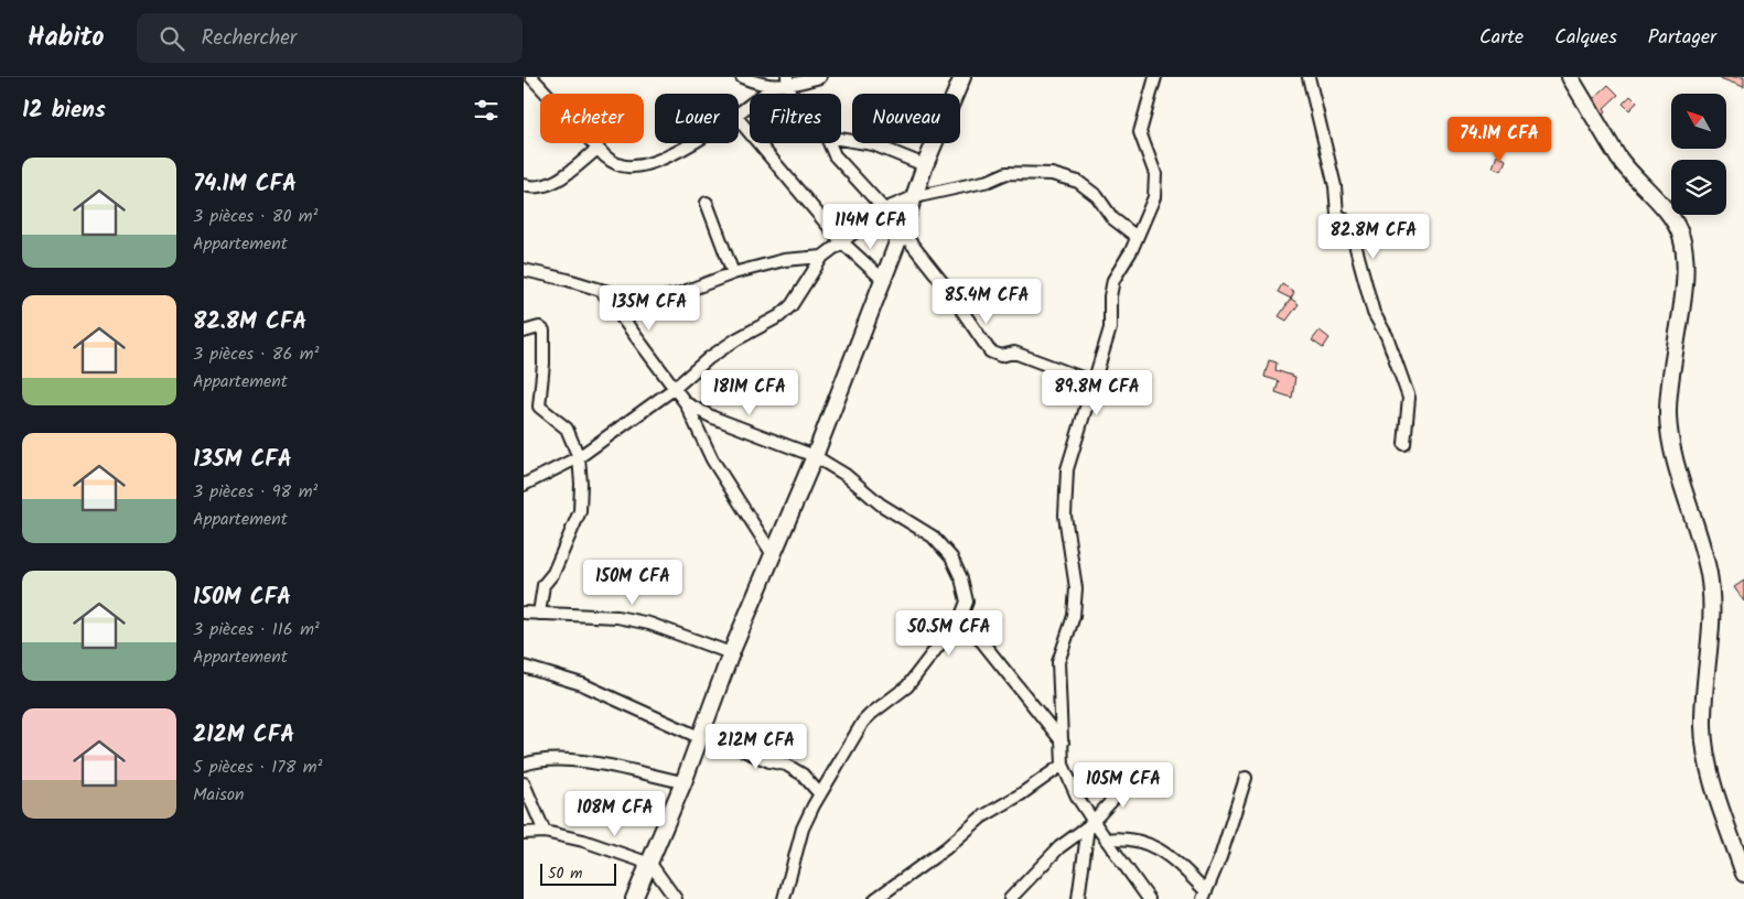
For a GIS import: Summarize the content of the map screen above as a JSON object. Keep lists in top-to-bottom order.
{
  "scale_bar": "50 m",
  "north": "top left",
  "page": {
    "header": "Habito",
    "search": "Rechercher",
    "nav": ["Carte", "Calques", "Partager"],
    "heading": "12 biens",
    "chip": [
      "Acheter",
      "Louer",
      "Filtres",
      "Nouveau"
    ],
    "price": [
      "74.1M CFA",
      "114M CFA",
      "82.8M CFA",
      "85.4M CFA",
      "135M CFA",
      "181M CFA",
      "89.8M CFA",
      "150M CFA",
      "50.5M CFA",
      "212M CFA",
      "105M CFA",
      "108M CFA"
    ],
    "list": [
      {
        "name": "74.1M CFA",
        "note": "3 pièces · 80 m² · Appartement"
      },
      {
        "name": "82.8M CFA",
        "note": "3 pièces · 86 m² · Appartement"
      },
      {
        "name": "135M CFA",
        "note": "3 pièces · 98 m² · Appartement"
      },
      {
        "name": "150M CFA",
        "note": "3 pièces · 116 m² · Appartement"
      },
      {
        "name": "212M CFA",
        "note": "5 pièces · 178 m² · Maison"
      }
    ],
    "scale": "50 m"
  }
}
